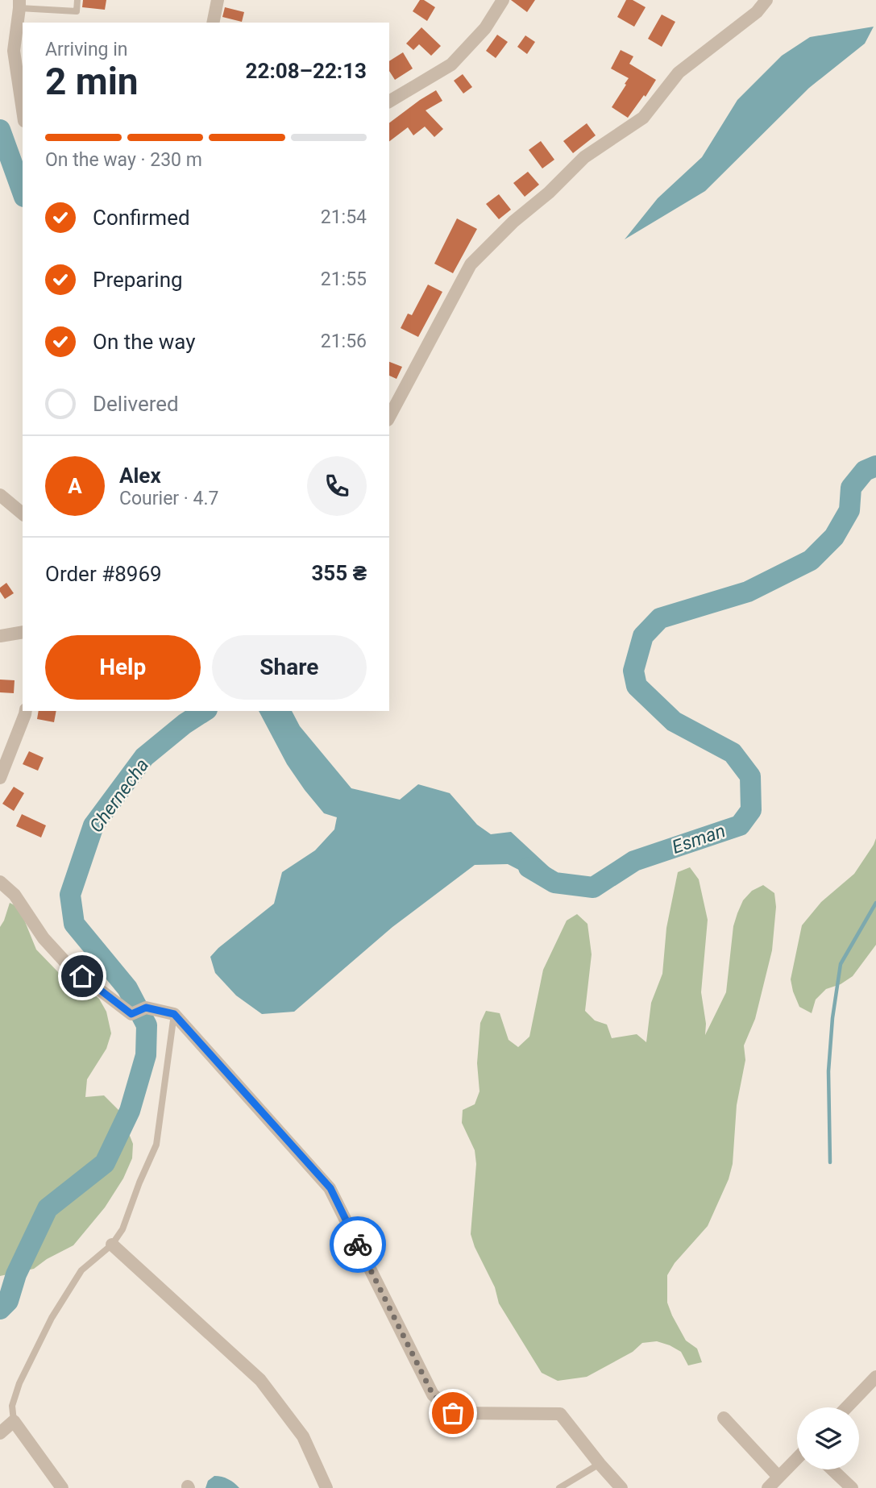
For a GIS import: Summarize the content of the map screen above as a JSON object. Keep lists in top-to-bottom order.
{
  "water": ["Chernecha", "Esman"],
  "page": {
    "heading": ["2 min", "Arriving in", "22:08–22:13"],
    "panel": [
      "Alex",
      "Courier · 4.7",
      "Order #8969",
      "355 ₴"
    ],
    "bar": "On the way · 230 m",
    "list": [
      ["Confirmed", "21:54"],
      ["Preparing", "21:55"],
      ["On the way", "21:56"],
      "Delivered"
    ],
    "round": "A",
    "buttons": ["Help", "Share"]
  }
}
